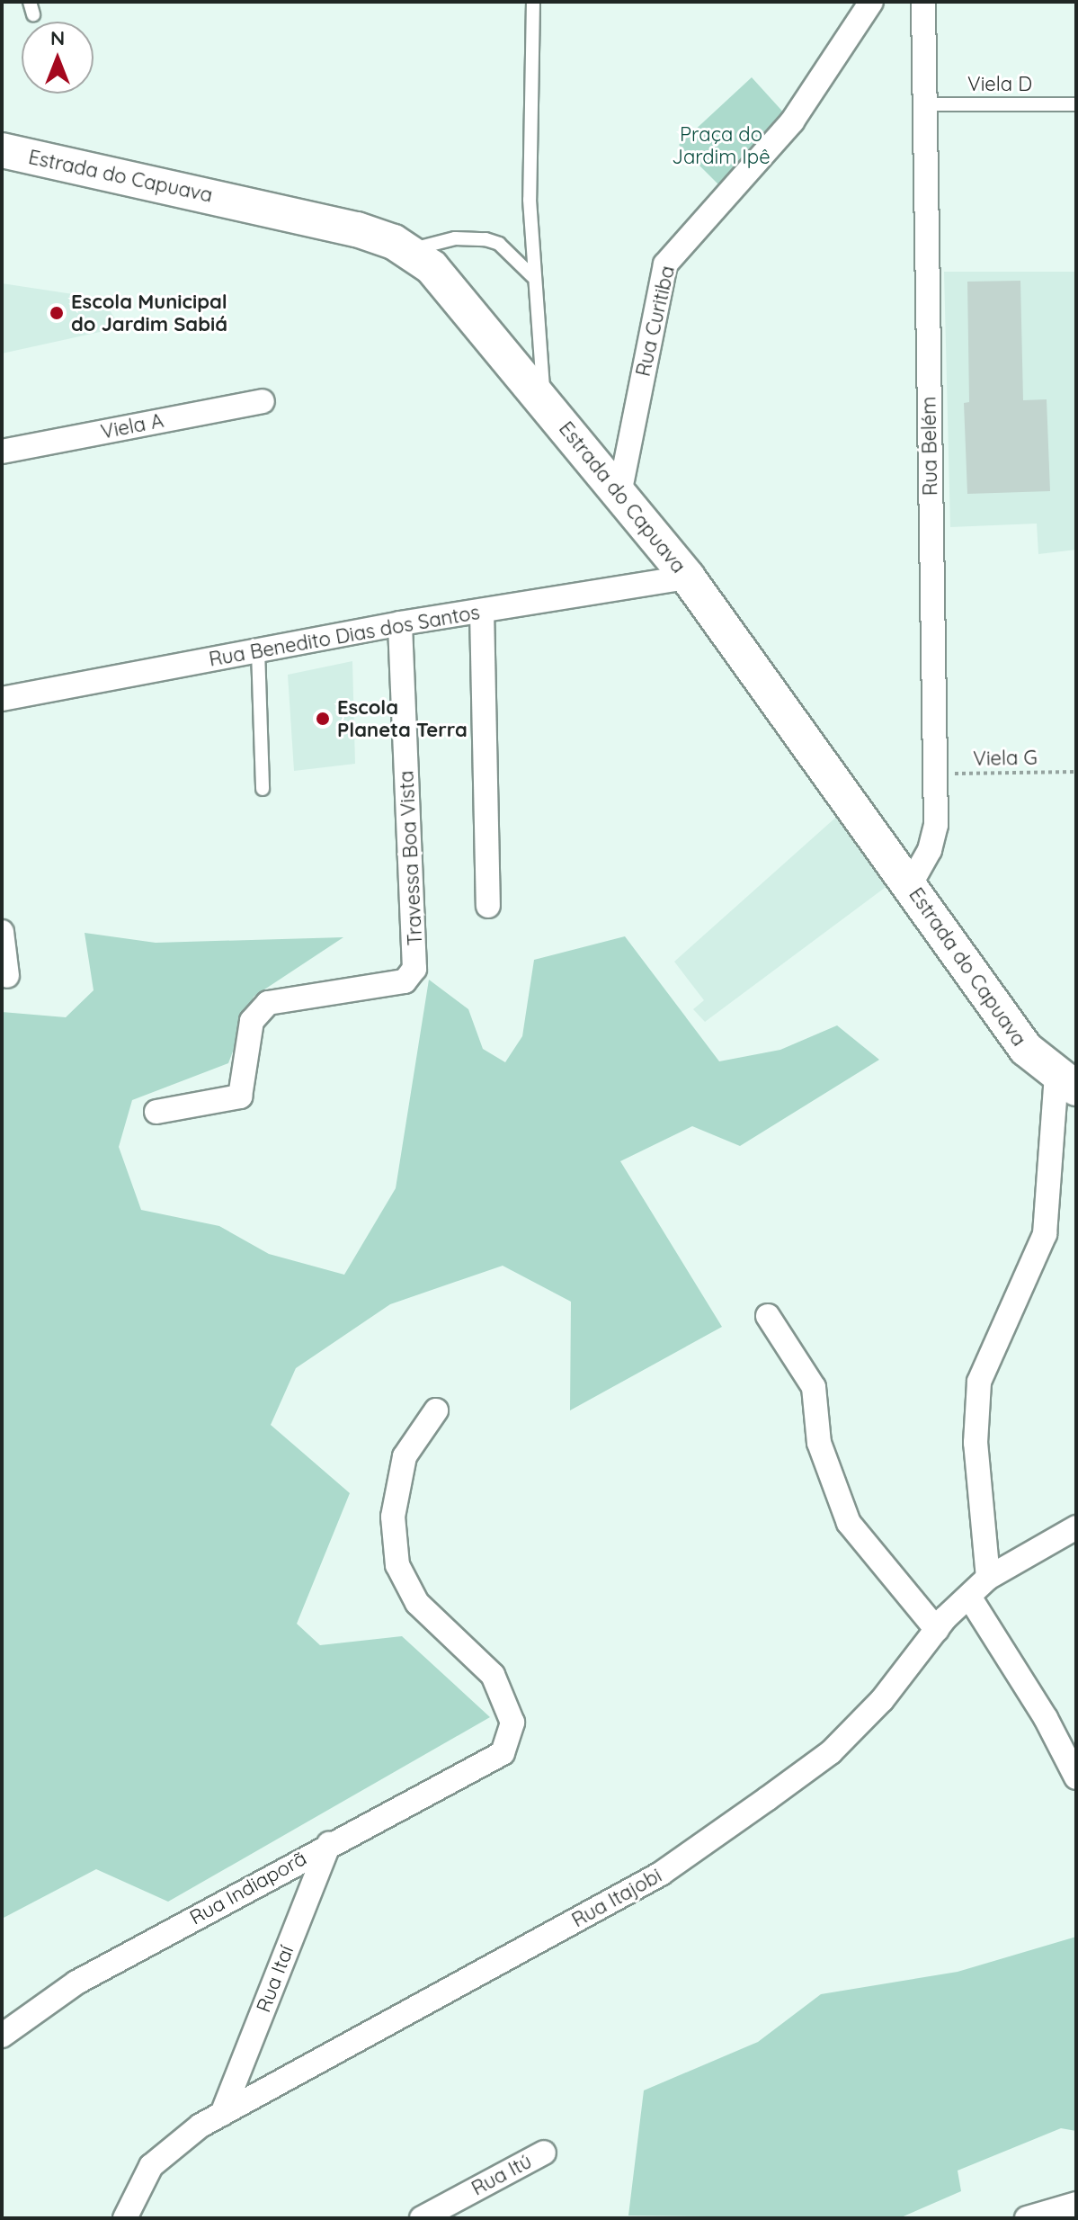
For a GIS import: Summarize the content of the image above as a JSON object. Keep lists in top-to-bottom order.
{
  "streets": {
    "street": [
      "Estrada do Capuava",
      "Rua Curitiba",
      "Viela A",
      "Rua Belém",
      "Rua Benedito Dias dos Santos",
      "Travessa Boa Vista",
      "Rua Indiaporã",
      "Rua Itajobi",
      "Rua Itaí",
      "Rua Itú"
    ],
    "lane": ["Viela D"],
    "path": ["Viela G"]
  },
  "crossings": [
    ["Viela D", "Rua Belém"],
    ["Estrada do Capuava", "Rua Curitiba"],
    ["Estrada do Capuava", "Rua Belém"],
    ["Estrada do Capuava", "Rua Benedito Dias dos Santos"],
    ["Rua Belém", "Viela G"],
    ["Rua Benedito Dias dos Santos", "Travessa Boa Vista"],
    ["Rua Indiaporã", "Rua Itaí"],
    ["Rua Itajobi", "Rua Itaí"]
  ],
  "parks": ["Praça do Jardim Ipê"],
  "places": ["Escola Municipal do Jardim Sabiá", "Escola Planeta Terra"],
  "north": "top"
}
